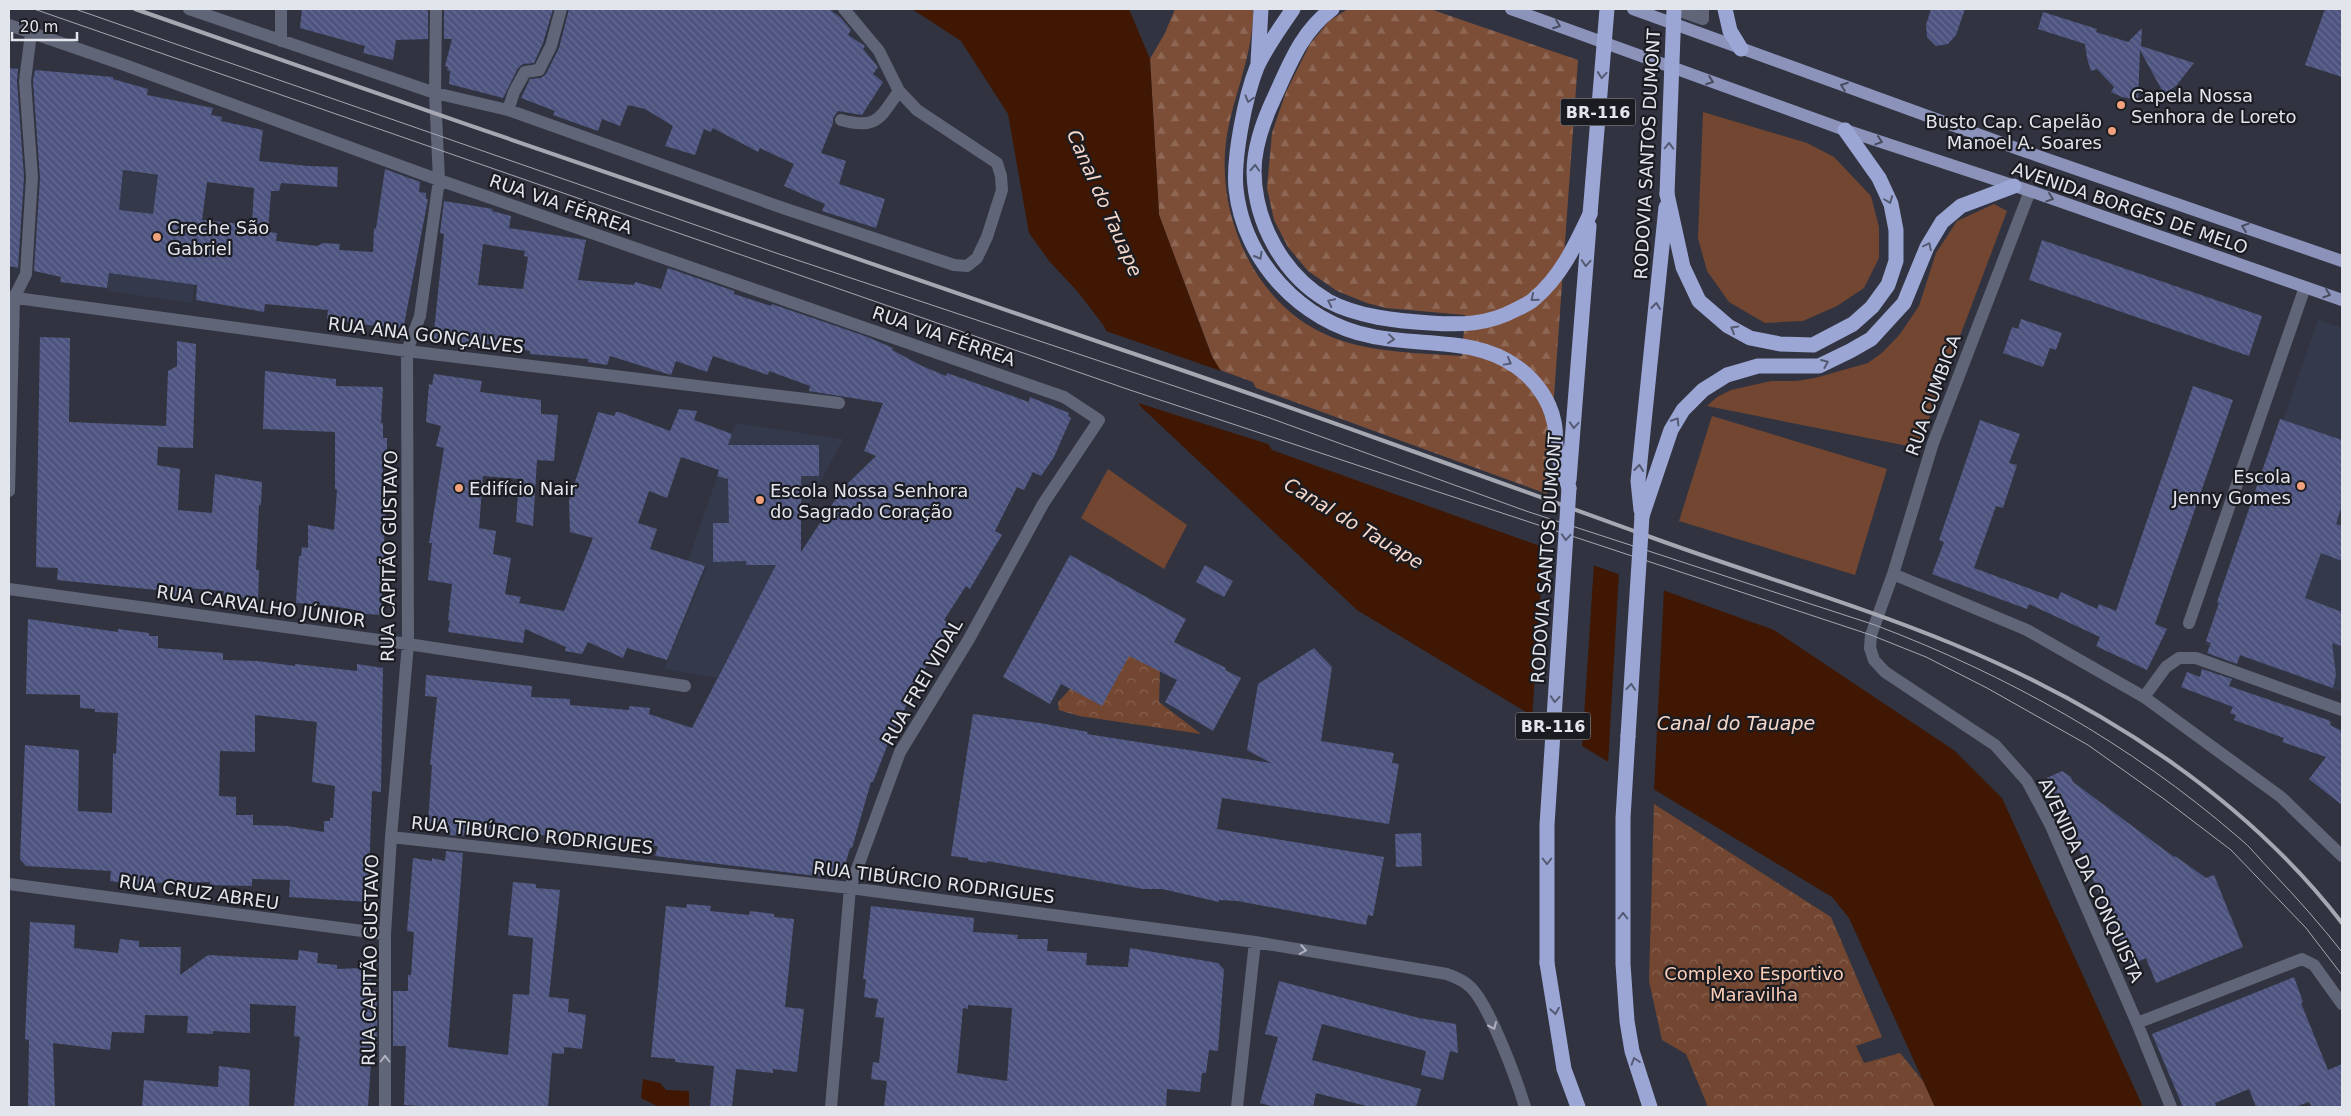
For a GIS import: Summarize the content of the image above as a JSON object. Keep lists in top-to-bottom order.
{
  "streets": {
    "highway": ["BR-116", "RODOVIA SANTOS DUMONT"],
    "main road": ["AVENIDA BORGES DE MELO"],
    "street": [
      "RUA VIA FÉRREA",
      "RUA ANA GONÇALVES",
      "RUA CUMBICA",
      "RUA CAPITÃO GUSTAVO",
      "RUA CARVALHO JÚNIOR",
      "RUA FREI VIDAL",
      "RUA TIBÚRCIO RODRIGUES",
      "AVENIDA DA CONQUISTA",
      "RUA CRUZ ABREU"
    ]
  },
  "crossings": [
    ["RUA VIA FÉRREA", "RUA CAPITÃO GUSTAVO"],
    ["RUA VIA FÉRREA", "RUA FREI VIDAL"],
    ["AVENIDA BORGES DE MELO", "RUA CUMBICA"],
    ["RUA ANA GONÇALVES", "RUA CAPITÃO GUSTAVO"],
    ["RUA CUMBICA", "AVENIDA DA CONQUISTA"],
    ["RUA CAPITÃO GUSTAVO", "RUA CARVALHO JÚNIOR"],
    ["RUA CAPITÃO GUSTAVO", "RUA TIBÚRCIO RODRIGUES"],
    ["RUA CAPITÃO GUSTAVO", "RUA CRUZ ABREU"],
    ["RUA FREI VIDAL", "RUA TIBÚRCIO RODRIGUES"]
  ],
  "water": ["Canal do Tauape"],
  "parks": ["Complexo Esportivo Maravilha"],
  "places": [
    "Capela Nossa Senhora de Loreto",
    "Busto Cap. Capelão Manoel A. Soares",
    "Creche São Gabriel",
    "Escola Jenny Gomes",
    "Edifício Nair",
    "Escola Nossa Senhora do Sagrado Coração"
  ],
  "scale_bar": "20 m"
}
